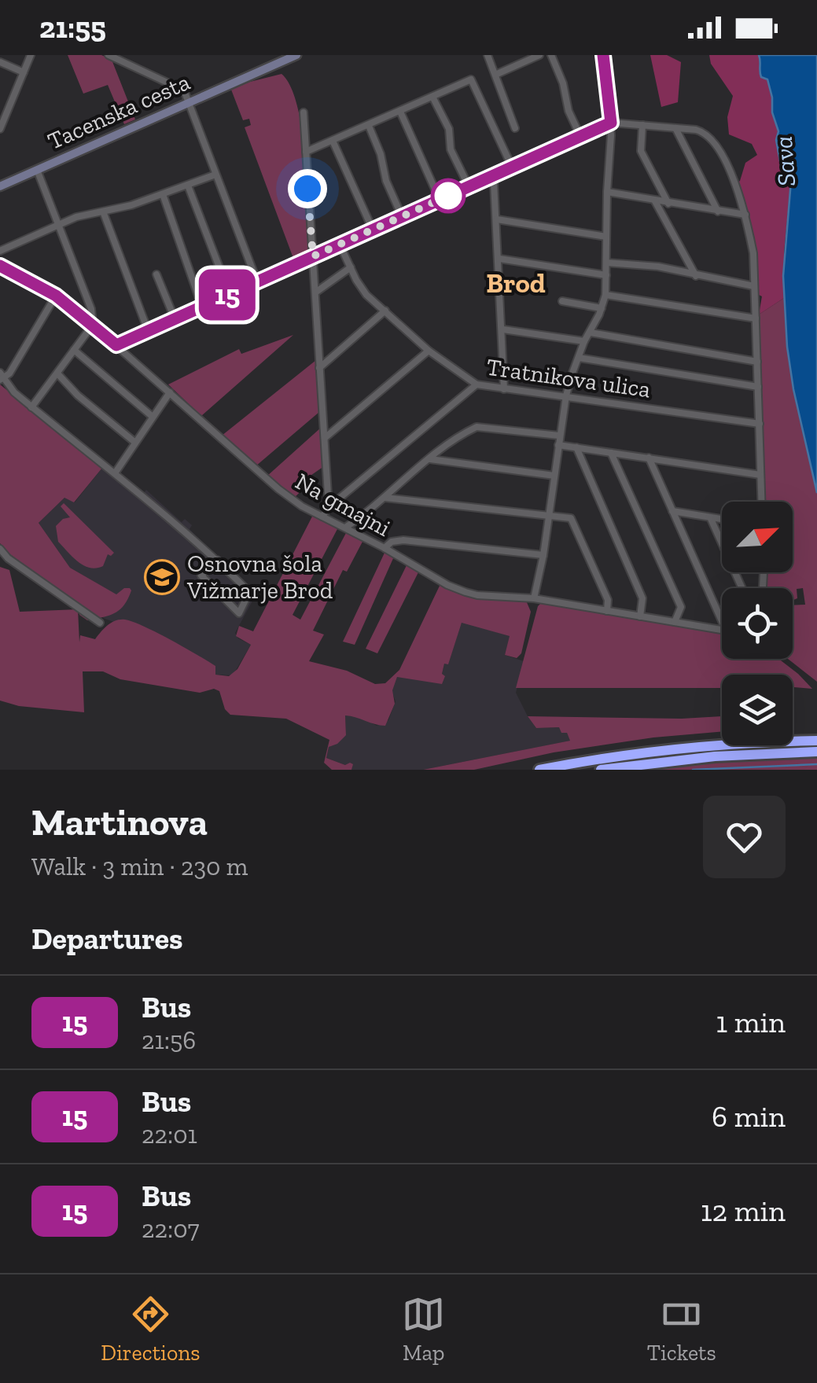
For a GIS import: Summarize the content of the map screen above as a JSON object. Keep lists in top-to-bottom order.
{
  "streets": {
    "main road": ["Tacenska cesta"],
    "street": ["Tratnikova ulica", "Na gmajni"]
  },
  "districts": ["Brod"],
  "water": ["Sava"],
  "places": {
    "school or university": ["Osnovna šola Vižmarje Brod"]
  },
  "lines": ["bus line 15"],
  "north": "top right",
  "page": {
    "status": "21:55",
    "on_map": "15",
    "heading": [
      ["Martinova", "Walk · 3 min · 230 m"],
      "Departures"
    ],
    "list": [
      {
        "mark": "15",
        "name": "Bus",
        "note": "21:56",
        "value": "1 min"
      },
      {
        "mark": "15",
        "name": "Bus",
        "note": "22:01",
        "value": "6 min"
      },
      {
        "mark": "15",
        "name": "Bus",
        "note": "22:07",
        "value": "12 min"
      }
    ],
    "tabs": ["Directions", "Map", "Tickets"]
  }
}
